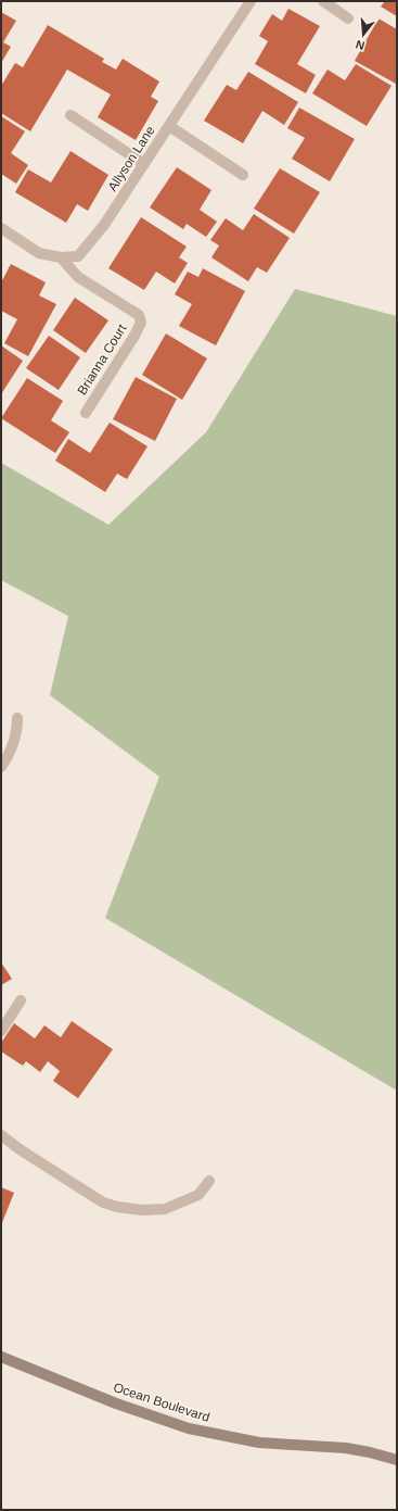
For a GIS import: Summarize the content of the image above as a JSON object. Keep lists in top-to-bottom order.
{
  "streets": {
    "street": ["Allyson Lane", "Brianna Court", "Ocean Boulevard"]
  },
  "crossings": [
    ["Allyson Lane", "Brianna Court"]
  ],
  "north": "bottom"
}
